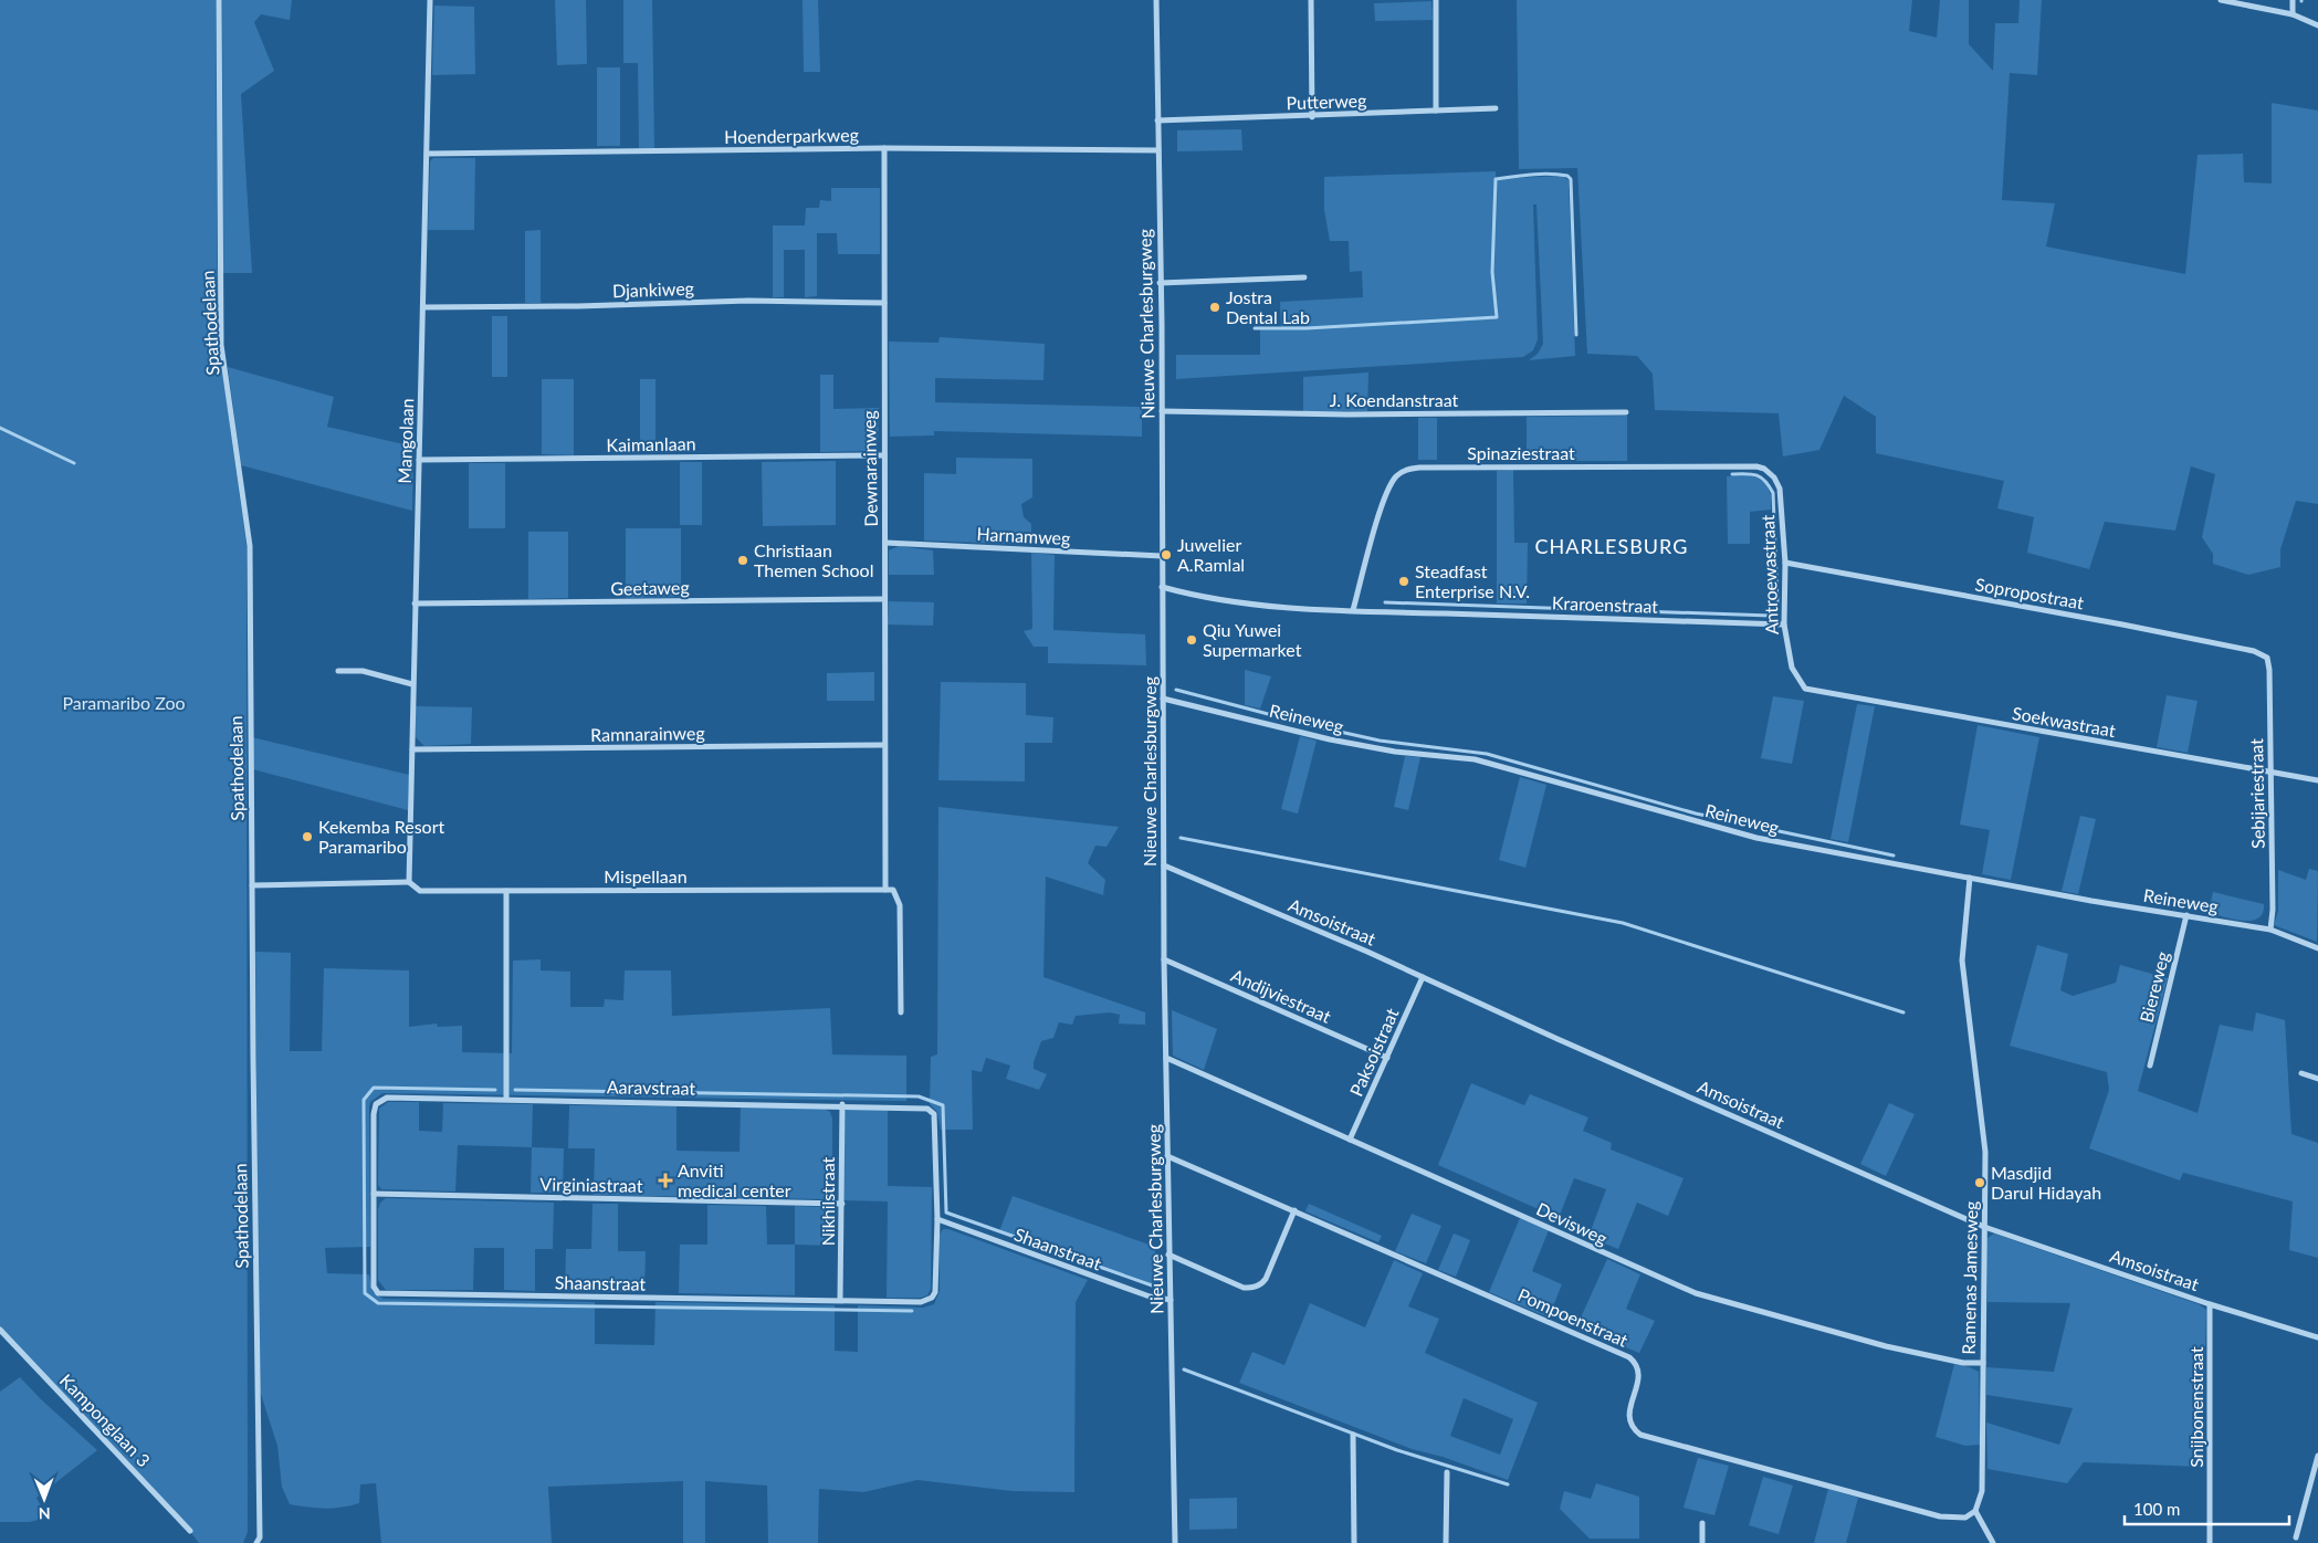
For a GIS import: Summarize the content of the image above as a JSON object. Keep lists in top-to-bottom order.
{
  "streets": {
    "street": [
      "Putterweg",
      "Hoenderparkweg",
      "Djankiweg",
      "Spathodelaan",
      "Nieuwe Charlesburgweg",
      "J. Koendanstraat",
      "Mangolaan",
      "Kaimanlaan",
      "Spinaziestraat",
      "Dewnarainweg",
      "Harnamweg",
      "Antroewastraat",
      "Geetaweg",
      "Sopropostraat",
      "Kraroenstraat",
      "Reineweg",
      "Soekwastraat",
      "Ramnarainweg",
      "Sebijariestraat",
      "Mispellaan",
      "Amsoistraat",
      "Biereweg",
      "Andijviestraat",
      "Paksoistraat",
      "Aaravstraat",
      "Virginiastraat",
      "Nikhilstraat",
      "Devisweg",
      "Shaanstraat",
      "Ramenas Jamesweg",
      "Pompoenstraat",
      "Snijbonenstraat",
      "Kamponglaan 3"
    ]
  },
  "crossings": [
    ["Putterweg", "Nieuwe Charlesburgweg"],
    ["Hoenderparkweg", "Nieuwe Charlesburgweg"],
    ["Hoenderparkweg", "Mangolaan"],
    ["Hoenderparkweg", "Dewnarainweg"],
    ["Djankiweg", "Mangolaan"],
    ["Djankiweg", "Dewnarainweg"],
    ["Nieuwe Charlesburgweg", "J. Koendanstraat"],
    ["Nieuwe Charlesburgweg", "Harnamweg"],
    ["Nieuwe Charlesburgweg", "Kraroenstraat"],
    ["Nieuwe Charlesburgweg", "Reineweg"],
    ["Nieuwe Charlesburgweg", "Amsoistraat"],
    ["Nieuwe Charlesburgweg", "Andijviestraat"],
    ["Nieuwe Charlesburgweg", "Devisweg"],
    ["Nieuwe Charlesburgweg", "Shaanstraat"],
    ["Nieuwe Charlesburgweg", "Pompoenstraat"],
    ["Mangolaan", "Kaimanlaan"],
    ["Mangolaan", "Geetaweg"],
    ["Mangolaan", "Ramnarainweg"],
    ["Mangolaan", "Mispellaan"],
    ["Kaimanlaan", "Dewnarainweg"],
    ["Spinaziestraat", "Antroewastraat"],
    ["Spinaziestraat", "Kraroenstraat"],
    ["Dewnarainweg", "Harnamweg"],
    ["Dewnarainweg", "Geetaweg"],
    ["Dewnarainweg", "Ramnarainweg"],
    ["Dewnarainweg", "Mispellaan"],
    ["Antroewastraat", "Sopropostraat"],
    ["Antroewastraat", "Kraroenstraat"],
    ["Antroewastraat", "Soekwastraat"],
    ["Sopropostraat", "Sebijariestraat"],
    ["Reineweg", "Sebijariestraat"],
    ["Reineweg", "Biereweg"],
    ["Reineweg", "Ramenas Jamesweg"],
    ["Soekwastraat", "Sebijariestraat"],
    ["Amsoistraat", "Paksoistraat"],
    ["Amsoistraat", "Ramenas Jamesweg"],
    ["Amsoistraat", "Snijbonenstraat"],
    ["Andijviestraat", "Paksoistraat"],
    ["Paksoistraat", "Devisweg"],
    ["Aaravstraat", "Nikhilstraat"],
    ["Aaravstraat", "Shaanstraat"],
    ["Virginiastraat", "Nikhilstraat"],
    ["Virginiastraat", "Shaanstraat"],
    ["Nikhilstraat", "Shaanstraat"],
    ["Devisweg", "Ramenas Jamesweg"],
    ["Ramenas Jamesweg", "Pompoenstraat"]
  ],
  "districts": ["CHARLESBURG"],
  "parks": ["Paramaribo Zoo"],
  "places": {
    "other": [
      "Jostra Dental Lab",
      "Juwelier A.Ramlal",
      "Christiaan Themen School",
      "Steadfast Enterprise N.V.",
      "Qiu Yuwei Supermarket",
      "Kekemba Resort Paramaribo",
      "Masdjid Darul Hidayah"
    ],
    "health": ["Anviti medical center"]
  },
  "scale_bar": "100 m",
  "north": "bottom"
}
